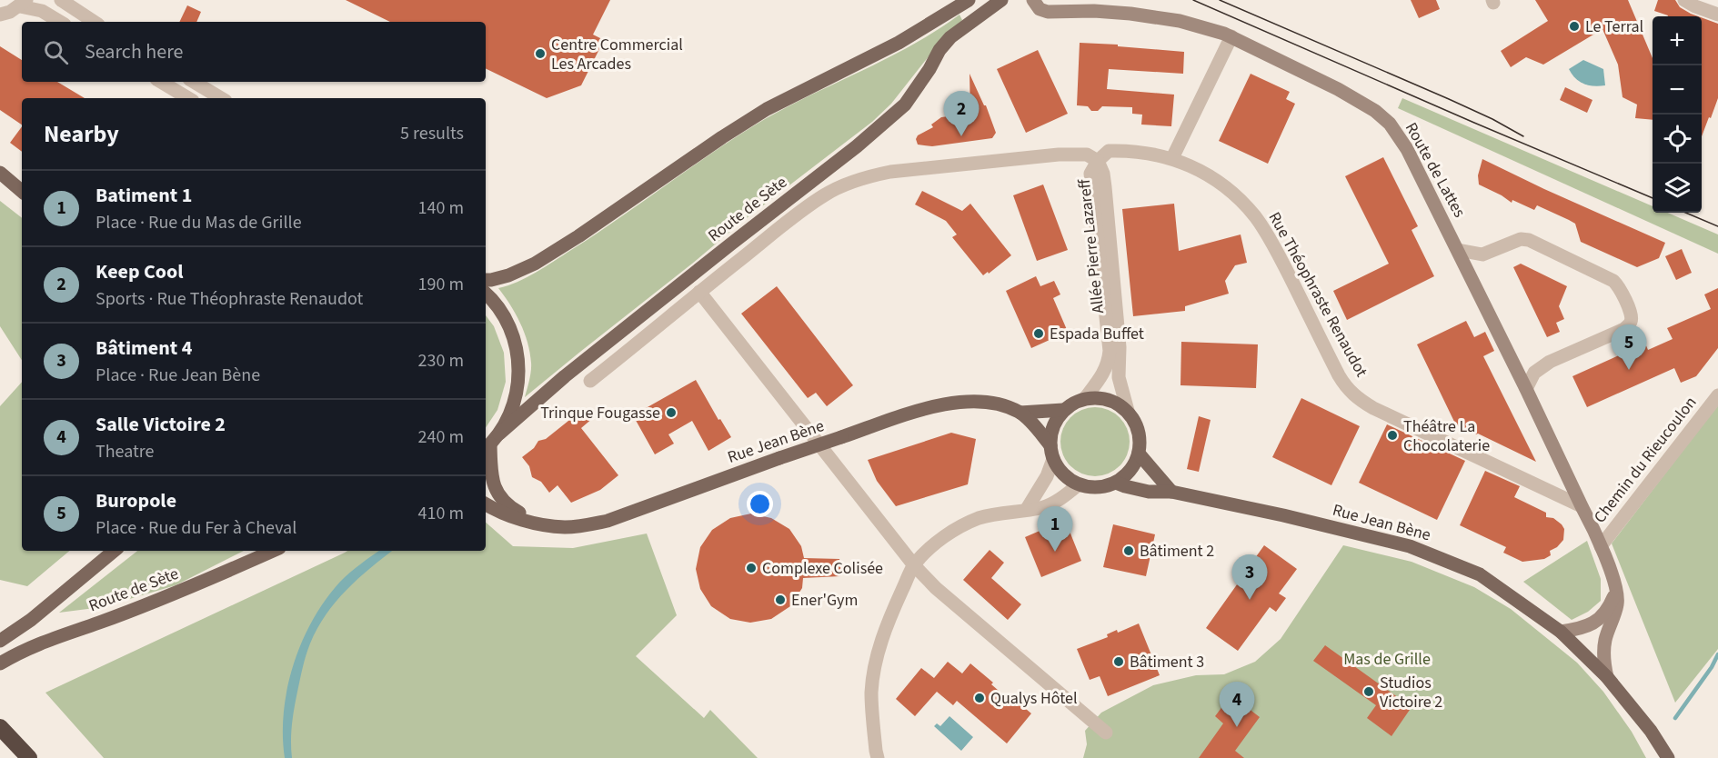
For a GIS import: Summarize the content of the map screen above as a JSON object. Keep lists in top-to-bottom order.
{
  "streets": {
    "main road": ["Route de Sète", "Rue Jean Bène"],
    "street": [
      "Route de Lattes",
      "Allée Pierre Lazareff",
      "Rue Théophraste Renaudot",
      "Chemin du Rieucoulon"
    ]
  },
  "crossings": [
    ["Route de Lattes", "Rue Théophraste Renaudot"],
    ["Route de Lattes", "Rue Jean Bène"],
    ["Route de Lattes", "Chemin du Rieucoulon"],
    ["Route de Sète", "Rue Jean Bène"],
    ["Allée Pierre Lazareff", "Rue Théophraste Renaudot"],
    ["Allée Pierre Lazareff", "Rue Jean Bène"]
  ],
  "parks": ["Mas de Grille"],
  "places": [
    "Le Terral",
    "Centre Commercial Les Arcades",
    "Espada Buffet",
    "Trinque Fougasse",
    "Théâtre La Chocolaterie",
    "Bâtiment 2",
    "Complexe Colisée",
    "Ener'Gym",
    "Bâtiment 3",
    "Studios Victoire 2",
    "Qualys Hôtel"
  ],
  "page": {
    "map_buttons": ["+", "−"],
    "search": "Search here",
    "pins": [
      "2",
      "5",
      "1",
      "3",
      "4"
    ],
    "heading": ["Nearby", "5 results"],
    "list": [
      {
        "mark": "1",
        "name": "Batiment 1",
        "note": "Place · Rue du Mas de Grille",
        "value": "140 m"
      },
      {
        "mark": "2",
        "name": "Keep Cool",
        "note": "Sports · Rue Théophraste Renaudot",
        "value": "190 m"
      },
      {
        "mark": "3",
        "name": "Bâtiment 4",
        "note": "Place · Rue Jean Bène",
        "value": "230 m"
      },
      {
        "mark": "4",
        "name": "Salle Victoire 2",
        "note": "Theatre",
        "value": "240 m"
      },
      {
        "mark": "5",
        "name": "Buropole",
        "note": "Place · Rue du Fer à Cheval",
        "value": "410 m"
      }
    ]
  }
}
